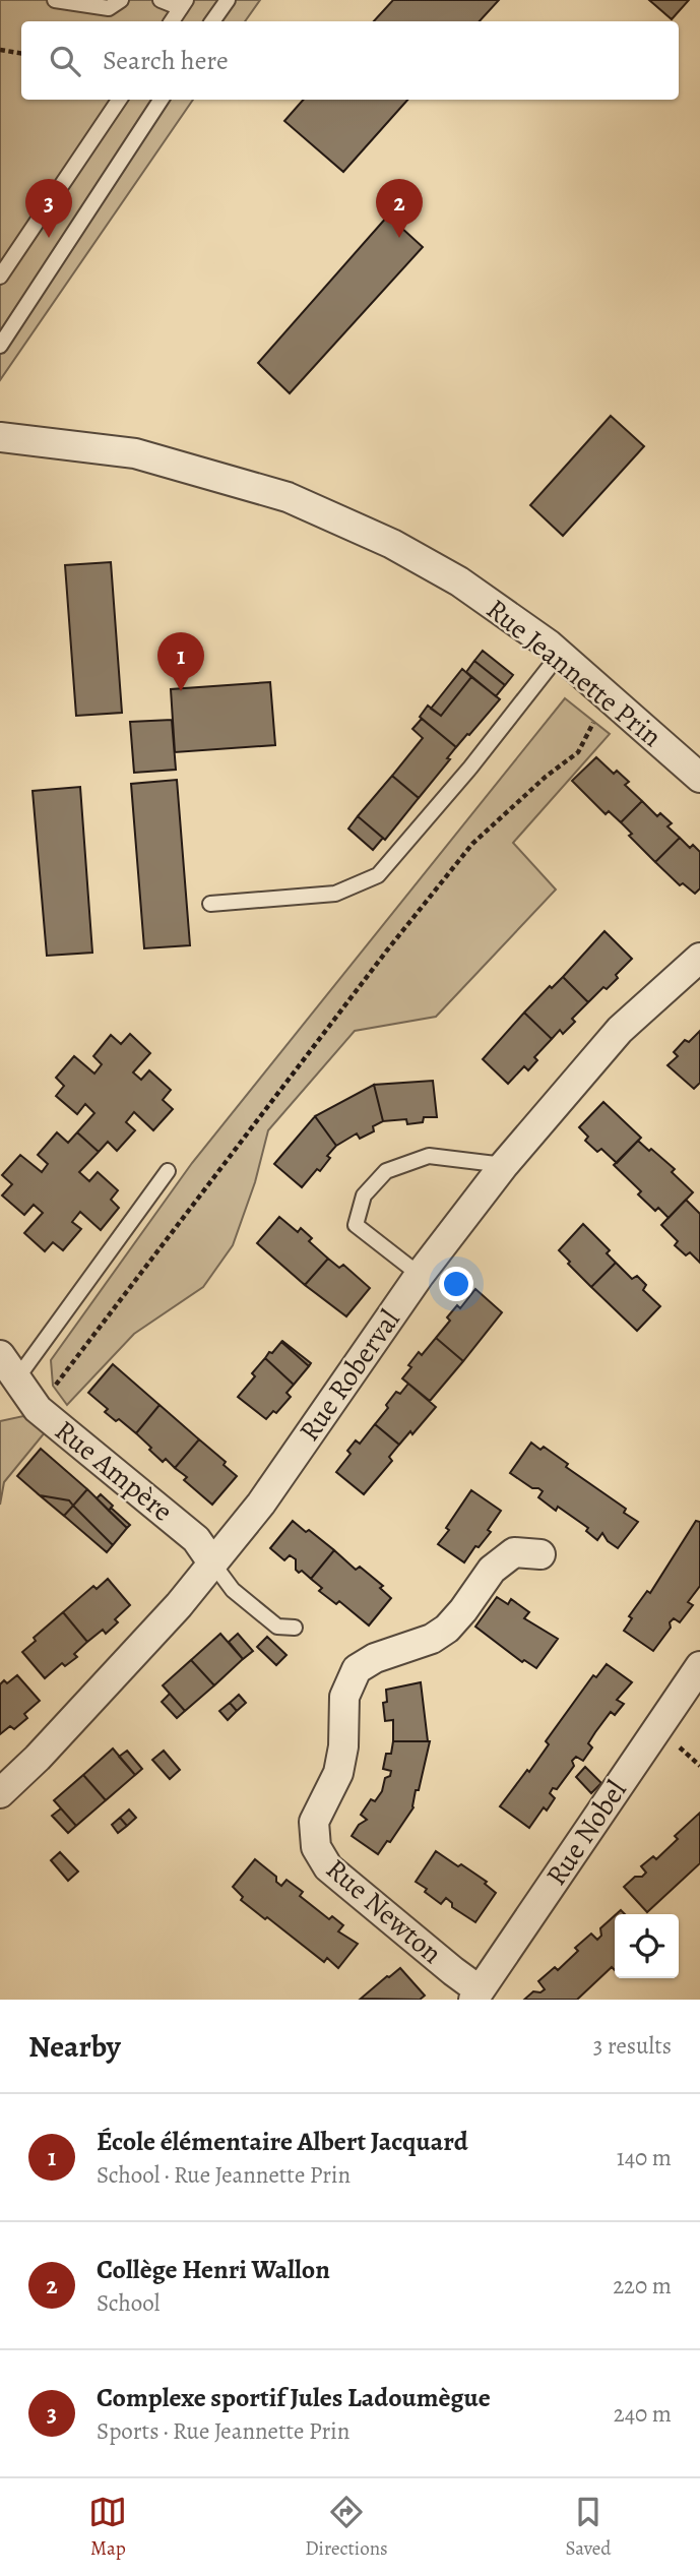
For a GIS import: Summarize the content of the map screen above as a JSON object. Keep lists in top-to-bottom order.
{
  "streets": {
    "street": [
      "Rue Jeannette Prin",
      "Rue Roberval",
      "Rue Ampère",
      "Rue Nobel",
      "Rue Newton"
    ]
  },
  "crossings": [
    ["Rue Roberval", "Rue Ampère"],
    ["Rue Nobel", "Rue Newton"]
  ],
  "page": {
    "search": "Search here",
    "pins": ["2", "3", "1"],
    "heading": ["Nearby", "3 results"],
    "list": [
      {
        "mark": "1",
        "name": "École élémentaire Albert Jacquard",
        "note": "School · Rue Jeannette Prin",
        "value": "140 m"
      },
      {
        "mark": "2",
        "name": "Collège Henri Wallon",
        "note": "School",
        "value": "220 m"
      },
      {
        "mark": "3",
        "name": "Complexe sportif Jules Ladoumègue",
        "note": "Sports · Rue Jeannette Prin",
        "value": "240 m"
      }
    ],
    "nav": ["Map", "Directions", "Saved"]
  }
}
